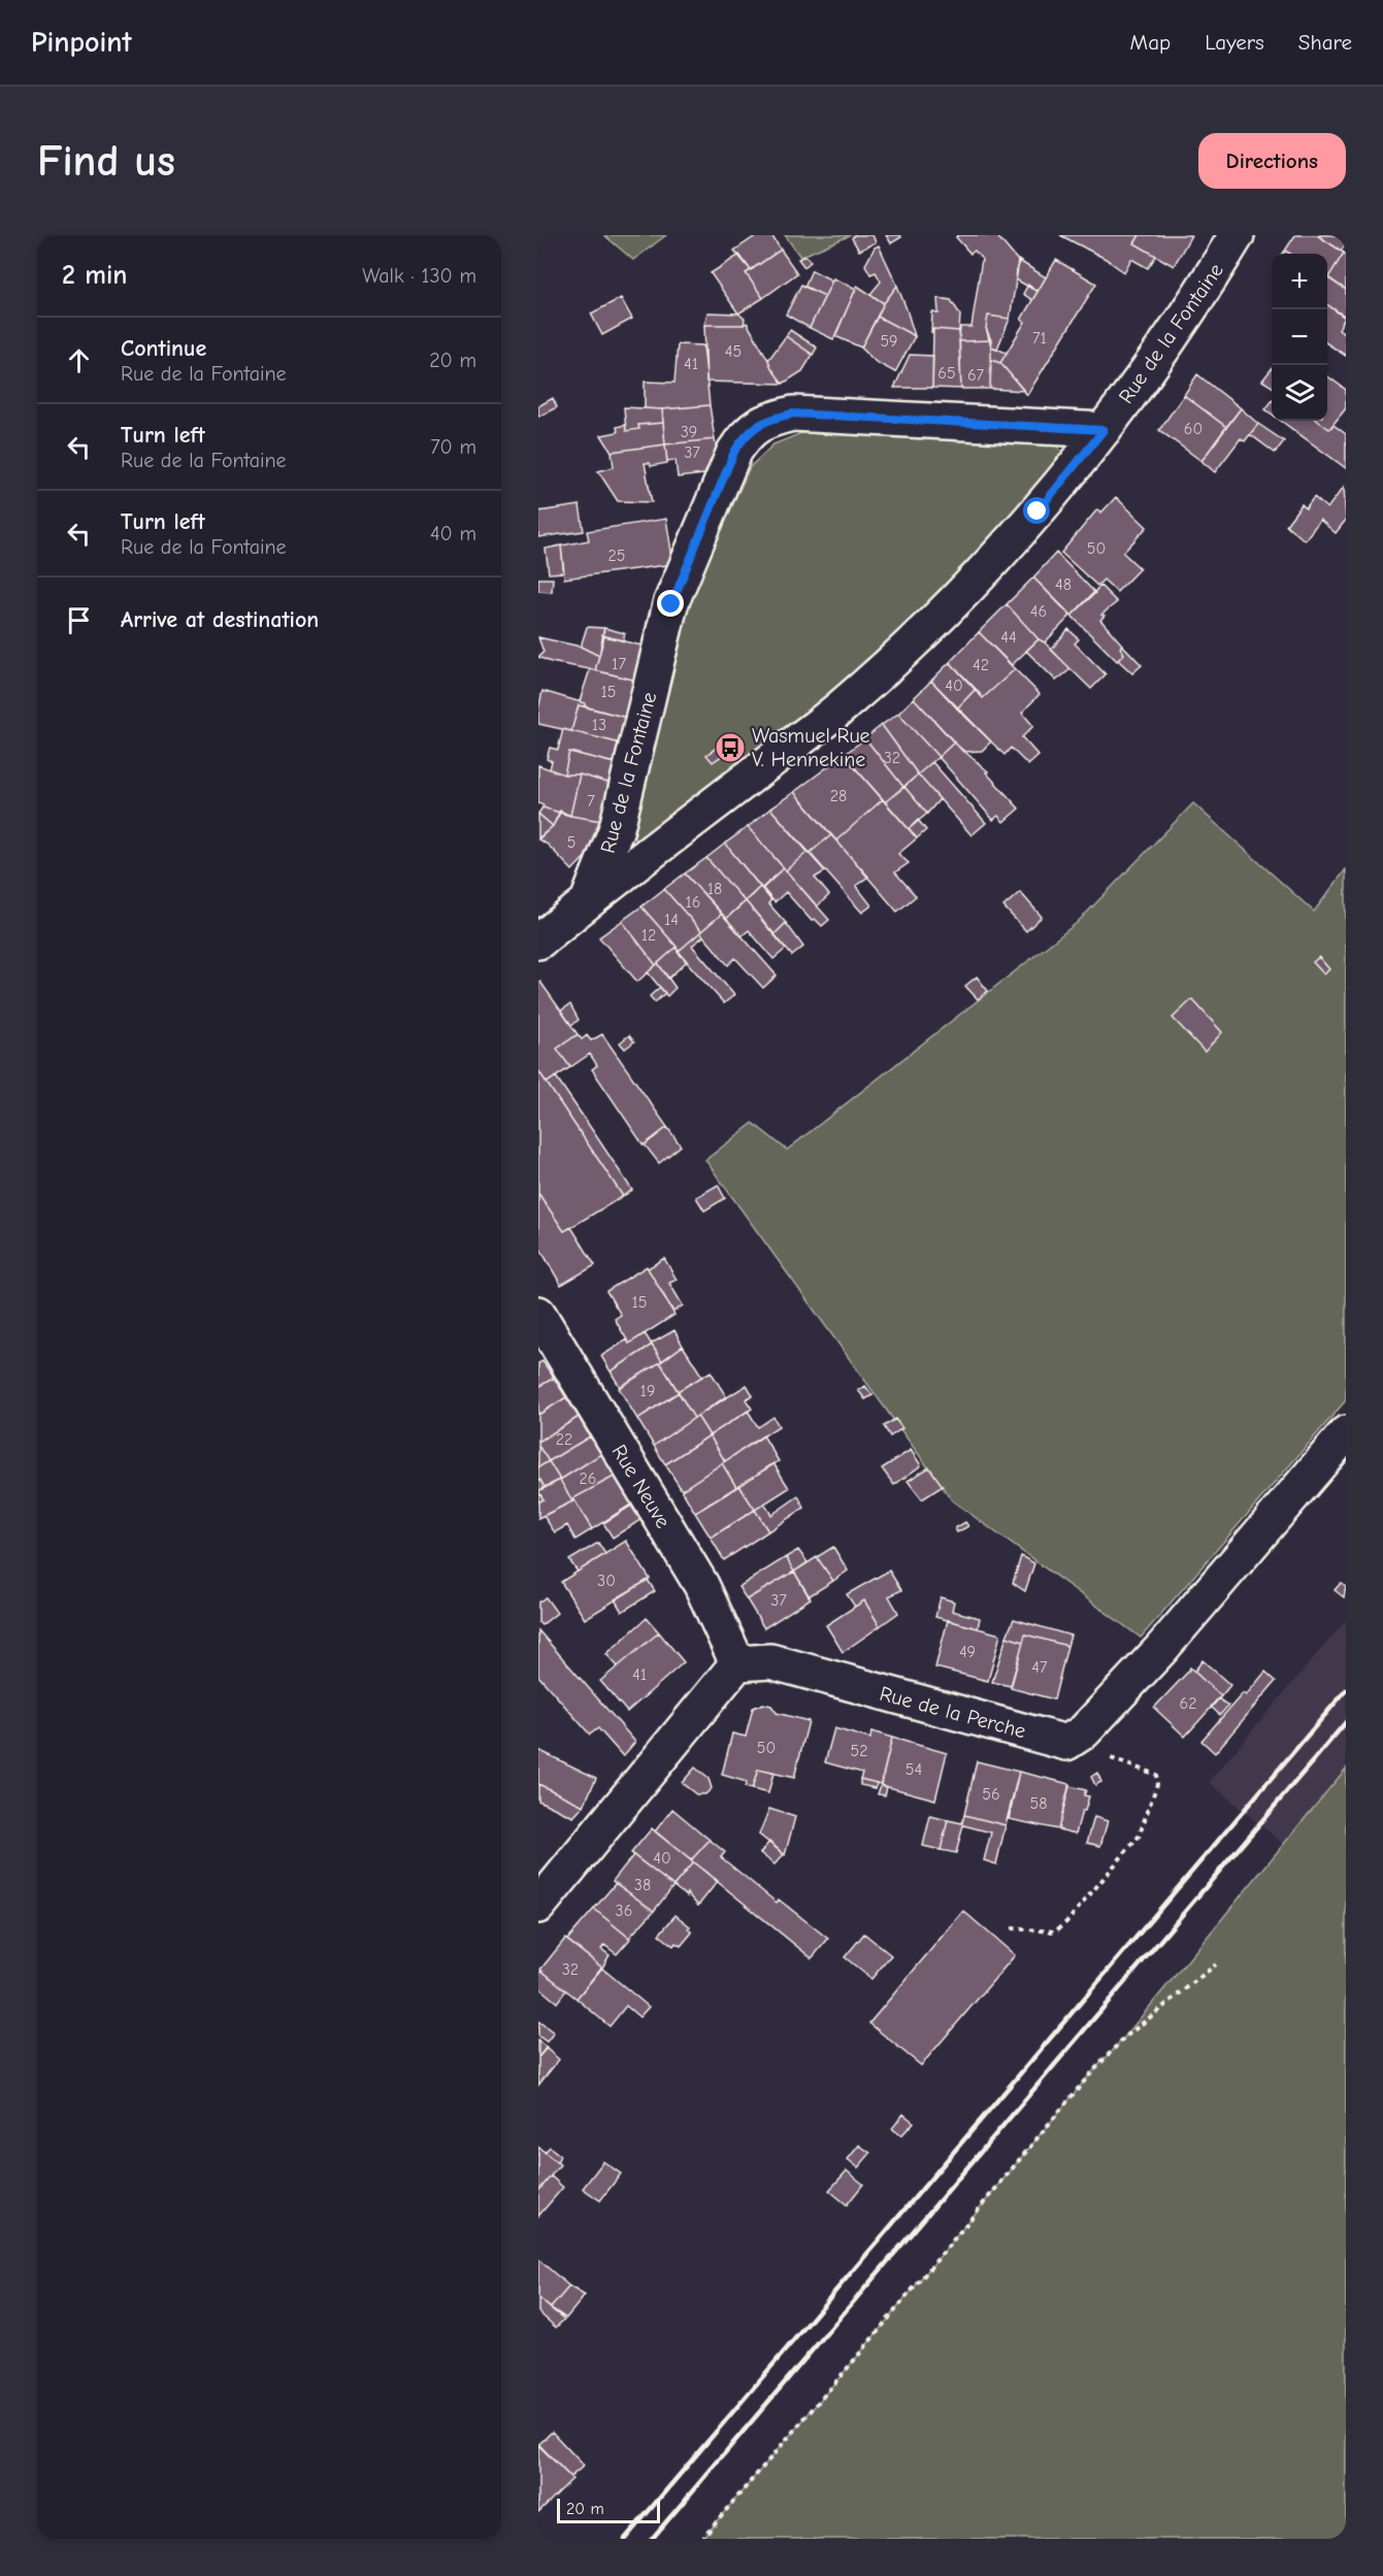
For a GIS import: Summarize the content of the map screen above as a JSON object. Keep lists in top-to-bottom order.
{
  "streets": {
    "street": ["Rue de la Fontaine", "Rue Neuve", "Rue de la Perche"]
  },
  "crossings": [
    ["Rue Neuve", "Rue de la Perche"]
  ],
  "places": {
    "bus stop": ["Wasmuel Rue V. Hennekine"]
  },
  "house_numbers": [
    "71",
    "59",
    "45",
    "41",
    "65",
    "67",
    "60",
    "39",
    "37",
    "50",
    "25",
    "48",
    "46",
    "44",
    "17",
    "42",
    "40",
    "15",
    "13",
    "32",
    "28",
    "7",
    "5",
    "18",
    "16",
    "14",
    "12",
    "15",
    "19",
    "22",
    "26",
    "30",
    "37",
    "49",
    "47",
    "41",
    "62",
    "50",
    "52",
    "54",
    "56",
    "58",
    "40",
    "38",
    "36",
    "32"
  ],
  "scale_bar": "20 m",
  "page": {
    "header": "Pinpoint",
    "nav": ["Map", "Layers", "Share"],
    "buttons": "Directions",
    "title": "Find us",
    "heading": ["2 min", "Walk · 130 m"],
    "map_buttons": ["+", "−"],
    "list": [
      ["Continue", "Rue de la Fontaine", "20 m"],
      ["Turn left", "Rue de la Fontaine", "70 m"],
      ["Turn left", "Rue de la Fontaine", "40 m"],
      "Arrive at destination"
    ],
    "scale": "20 m"
  }
}
